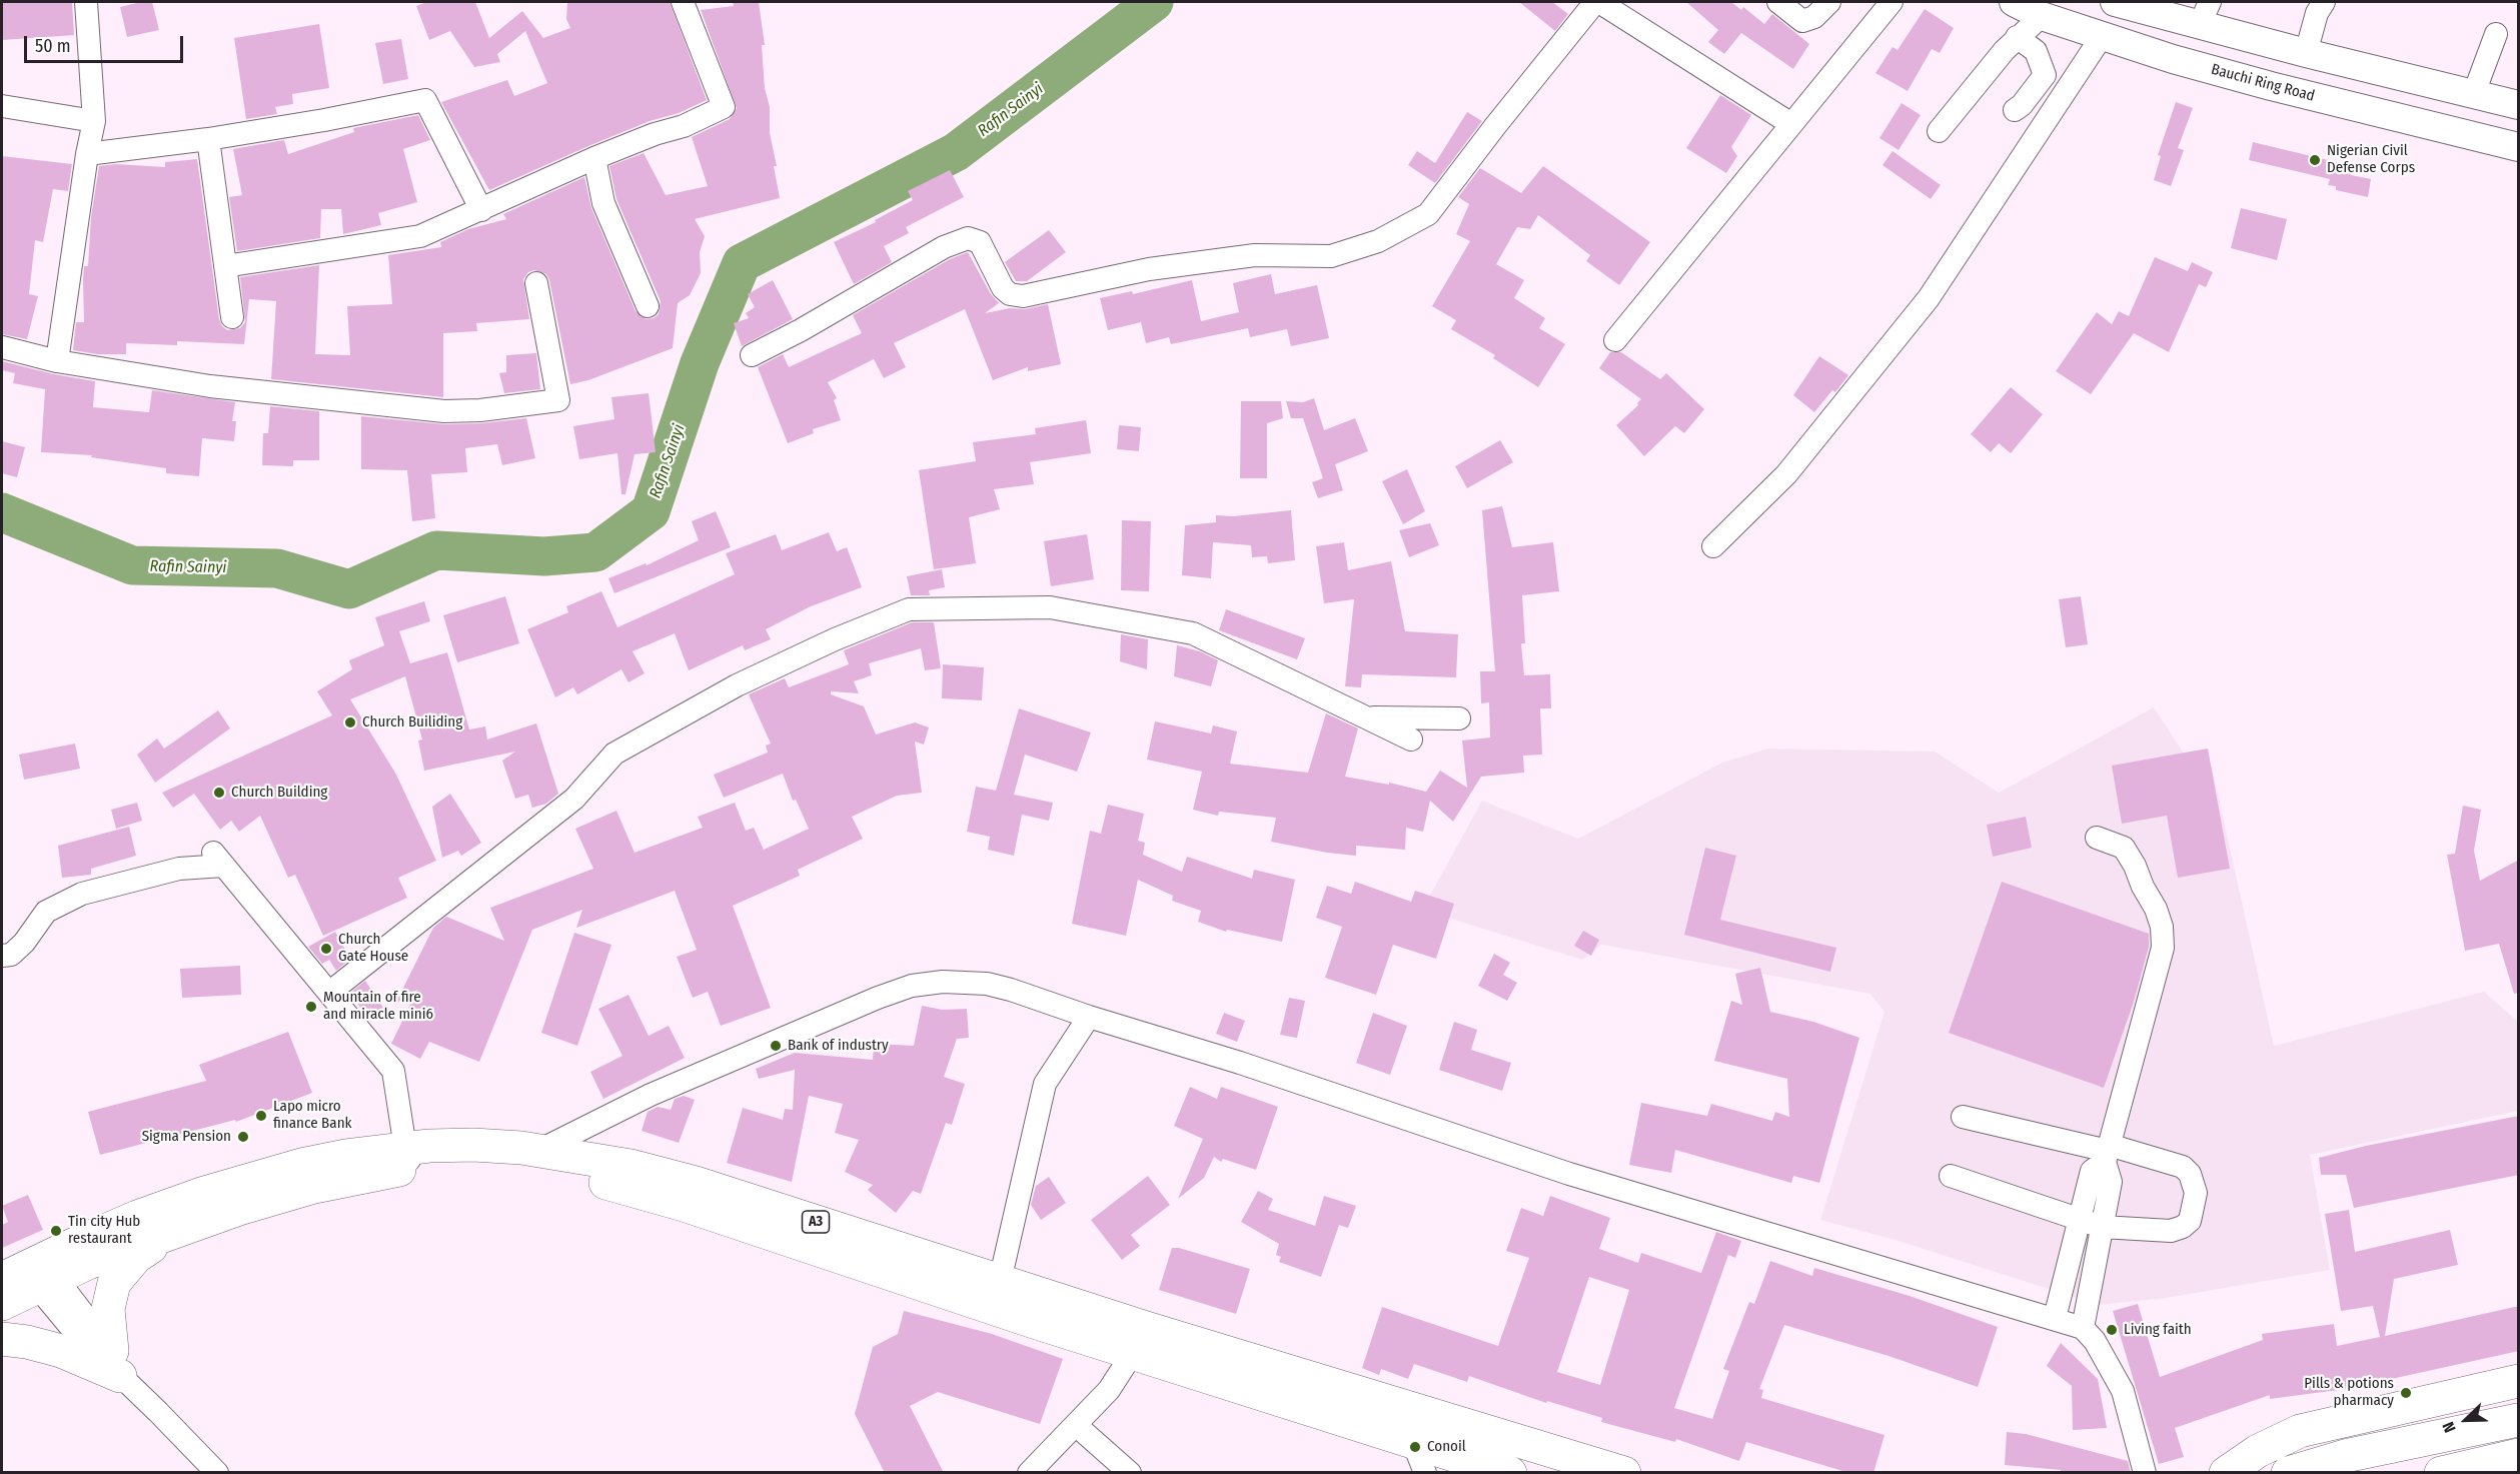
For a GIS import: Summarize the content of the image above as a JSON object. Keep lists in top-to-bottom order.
{
  "streets": {
    "highway": ["A3"],
    "main road": ["Bauchi Ring Road"]
  },
  "water": ["Rafin Sainyi"],
  "places": [
    "Nigerian Civil Defense Corps",
    "Church Builiding",
    "Church Building",
    "Church Gate House",
    "Mountain of fire and miracle mini6",
    "Bank of industry",
    "Lapo micro finance Bank",
    "Sigma Pension",
    "Tin city Hub restaurant",
    "Living faith",
    "Pills & potions pharmacy",
    "Conoil"
  ],
  "scale_bar": "50 m",
  "north": "bottom left"
}
